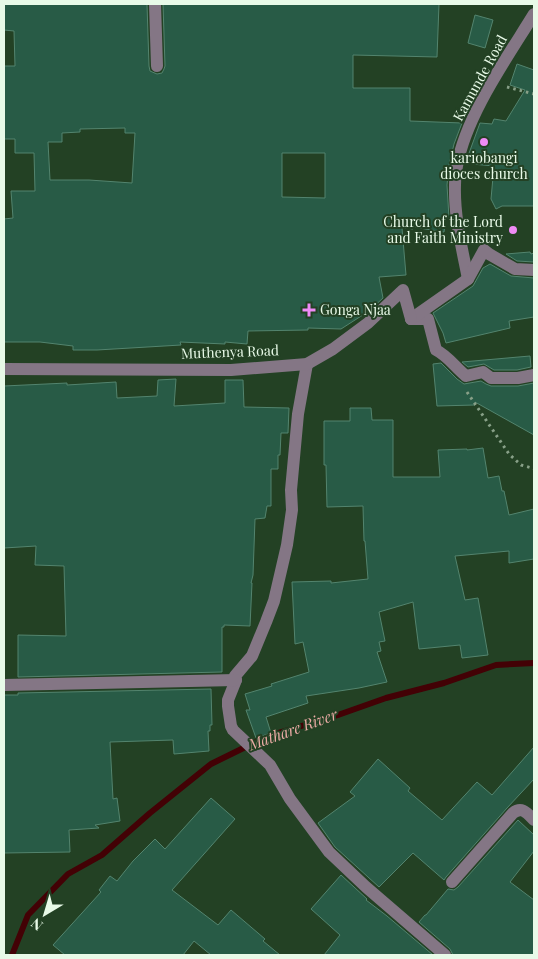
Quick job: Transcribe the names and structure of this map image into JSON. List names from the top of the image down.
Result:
{
  "streets": {
    "street": ["Kamunde Road", "Muthenya Road"]
  },
  "water": ["Mathare River"],
  "places": {
    "other": ["kariobangi dioces church", "Church of the Lord and Faith Ministry"],
    "health": ["Gonga Njaa"]
  },
  "north": "bottom left"
}
